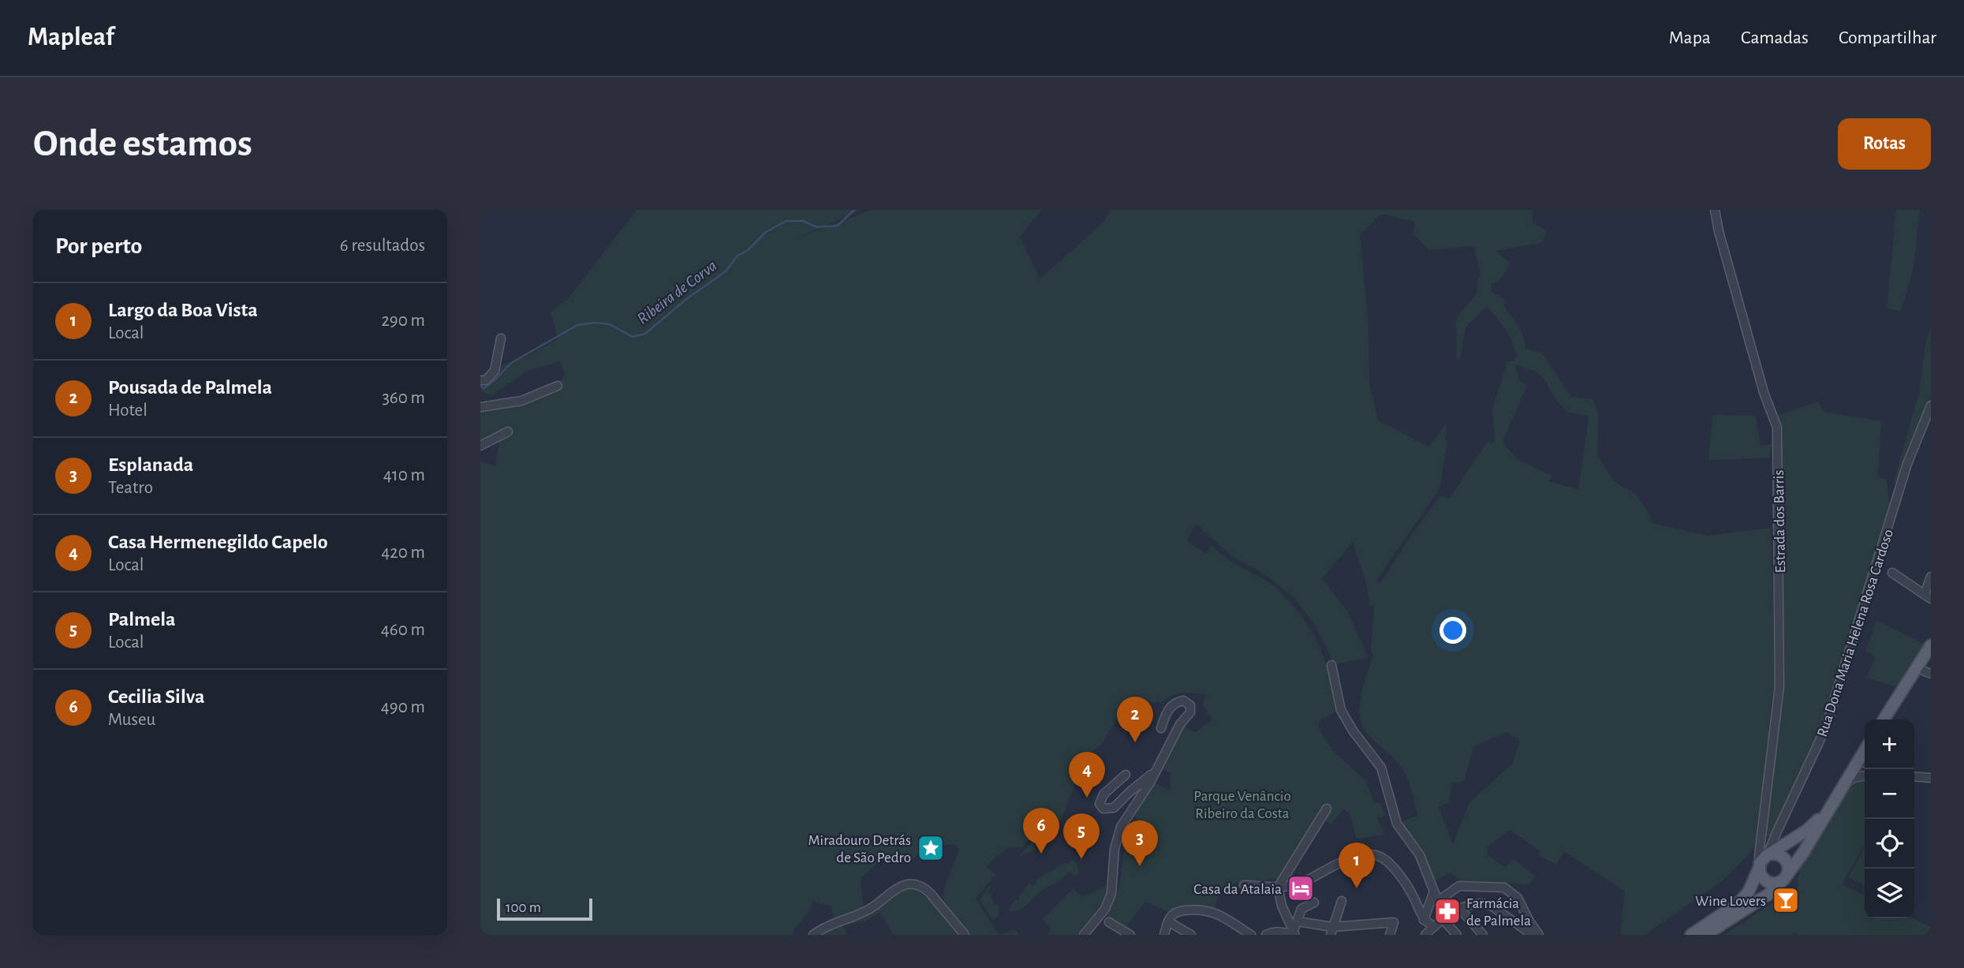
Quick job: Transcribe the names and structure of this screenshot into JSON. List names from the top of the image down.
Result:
{
  "streets": {
    "street": ["Estrada dos Barris", "Rua Dona Maria Helena Rosa Cardoso"]
  },
  "crossings": [
    ["Estrada dos Barris", "Rua Dona Maria Helena Rosa Cardoso"]
  ],
  "water": ["Ribeira de Corva"],
  "parks": ["Parque Venâncio Ribeiro da Costa"],
  "places": {
    "place": ["Miradouro Detrás de São Pedro"],
    "hotel": ["Casa da Atalaia"],
    "bar": ["Wine Lovers"],
    "pharmacy": ["Farmácia de Palmela"]
  },
  "scale_bar": "100 m",
  "page": {
    "header": "Mapleaf",
    "nav": ["Mapa", "Camadas", "Compartilhar"],
    "buttons": "Rotas",
    "title": "Onde estamos",
    "heading": ["Por perto", "6 resultados"],
    "list": [
      {
        "mark": "1",
        "name": "Largo da Boa Vista",
        "note": "Local",
        "value": "290 m"
      },
      {
        "mark": "2",
        "name": "Pousada de Palmela",
        "note": "Hotel",
        "value": "360 m"
      },
      {
        "mark": "3",
        "name": "Esplanada",
        "note": "Teatro",
        "value": "410 m"
      },
      {
        "mark": "4",
        "name": "Casa Hermenegildo Capelo",
        "note": "Local",
        "value": "420 m"
      },
      {
        "mark": "5",
        "name": "Palmela",
        "note": "Local",
        "value": "460 m"
      },
      {
        "mark": "6",
        "name": "Cecilia Silva",
        "note": "Museu",
        "value": "490 m"
      }
    ],
    "pins": [
      "2",
      "4",
      "6",
      "5",
      "3",
      "1"
    ],
    "map_buttons": ["+", "−"],
    "scale": "100 m"
  }
}
